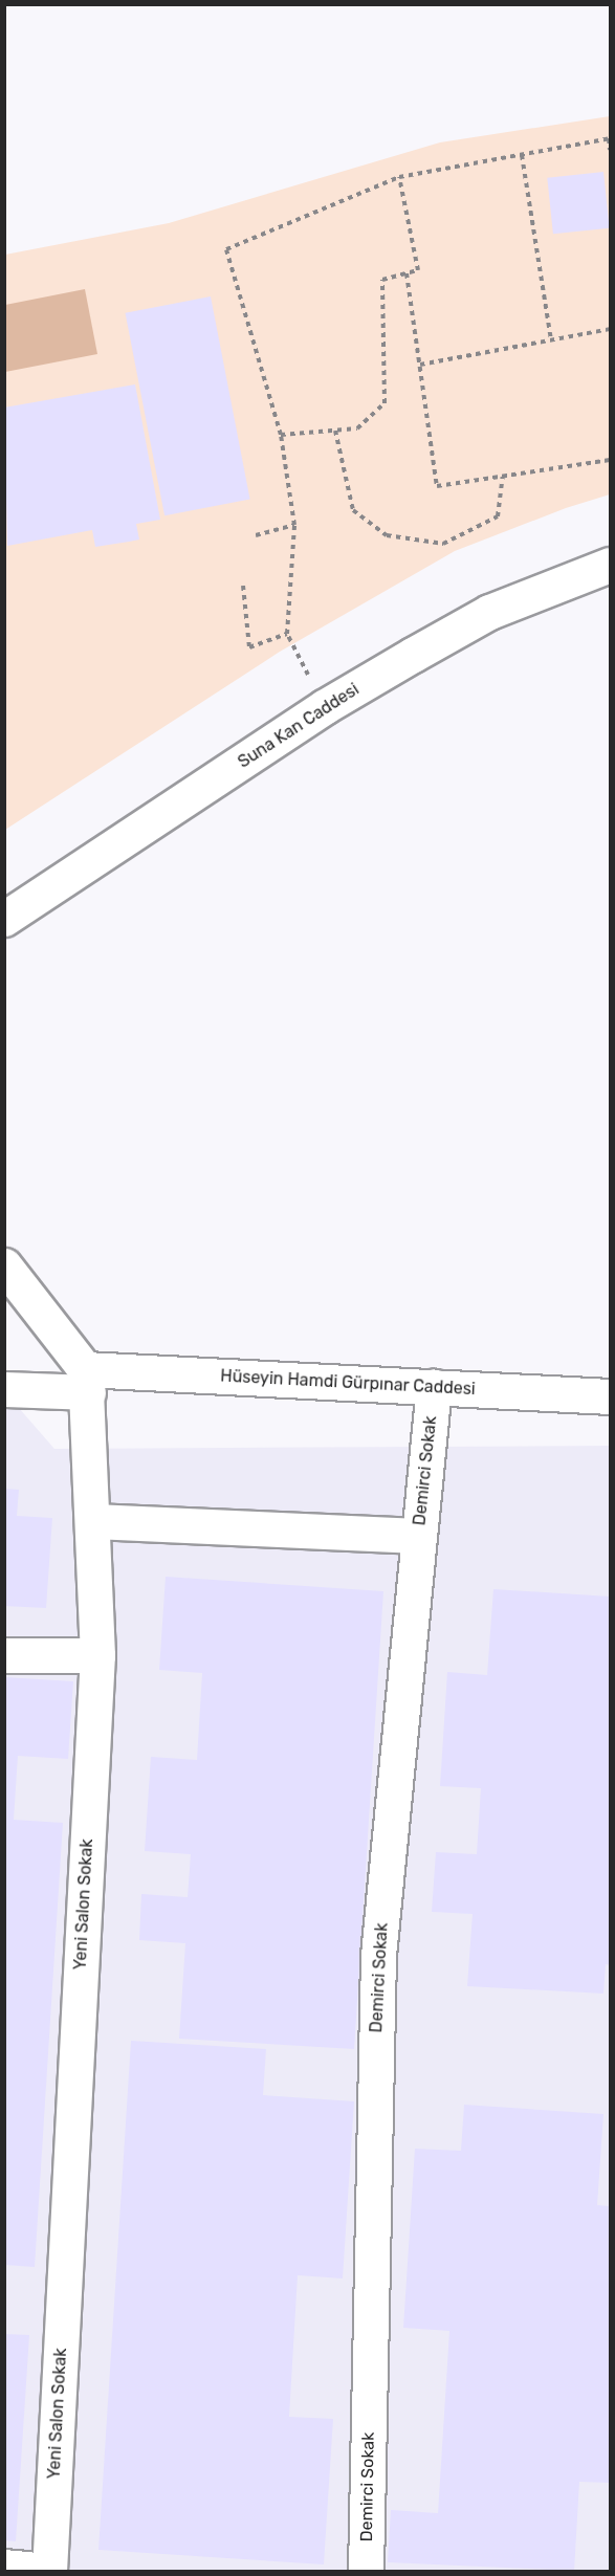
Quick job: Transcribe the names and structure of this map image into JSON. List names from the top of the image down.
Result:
{
  "streets": {
    "street": [
      "Suna Kan Caddesi",
      "Hüseyin Hamdi Gürpınar Caddesi",
      "Demirci Sokak",
      "Yeni Salon Sokak"
    ]
  },
  "crossings": [
    ["Hüseyin Hamdi Gürpınar Caddesi", "Demirci Sokak"],
    ["Hüseyin Hamdi Gürpınar Caddesi", "Yeni Salon Sokak"]
  ]
}
